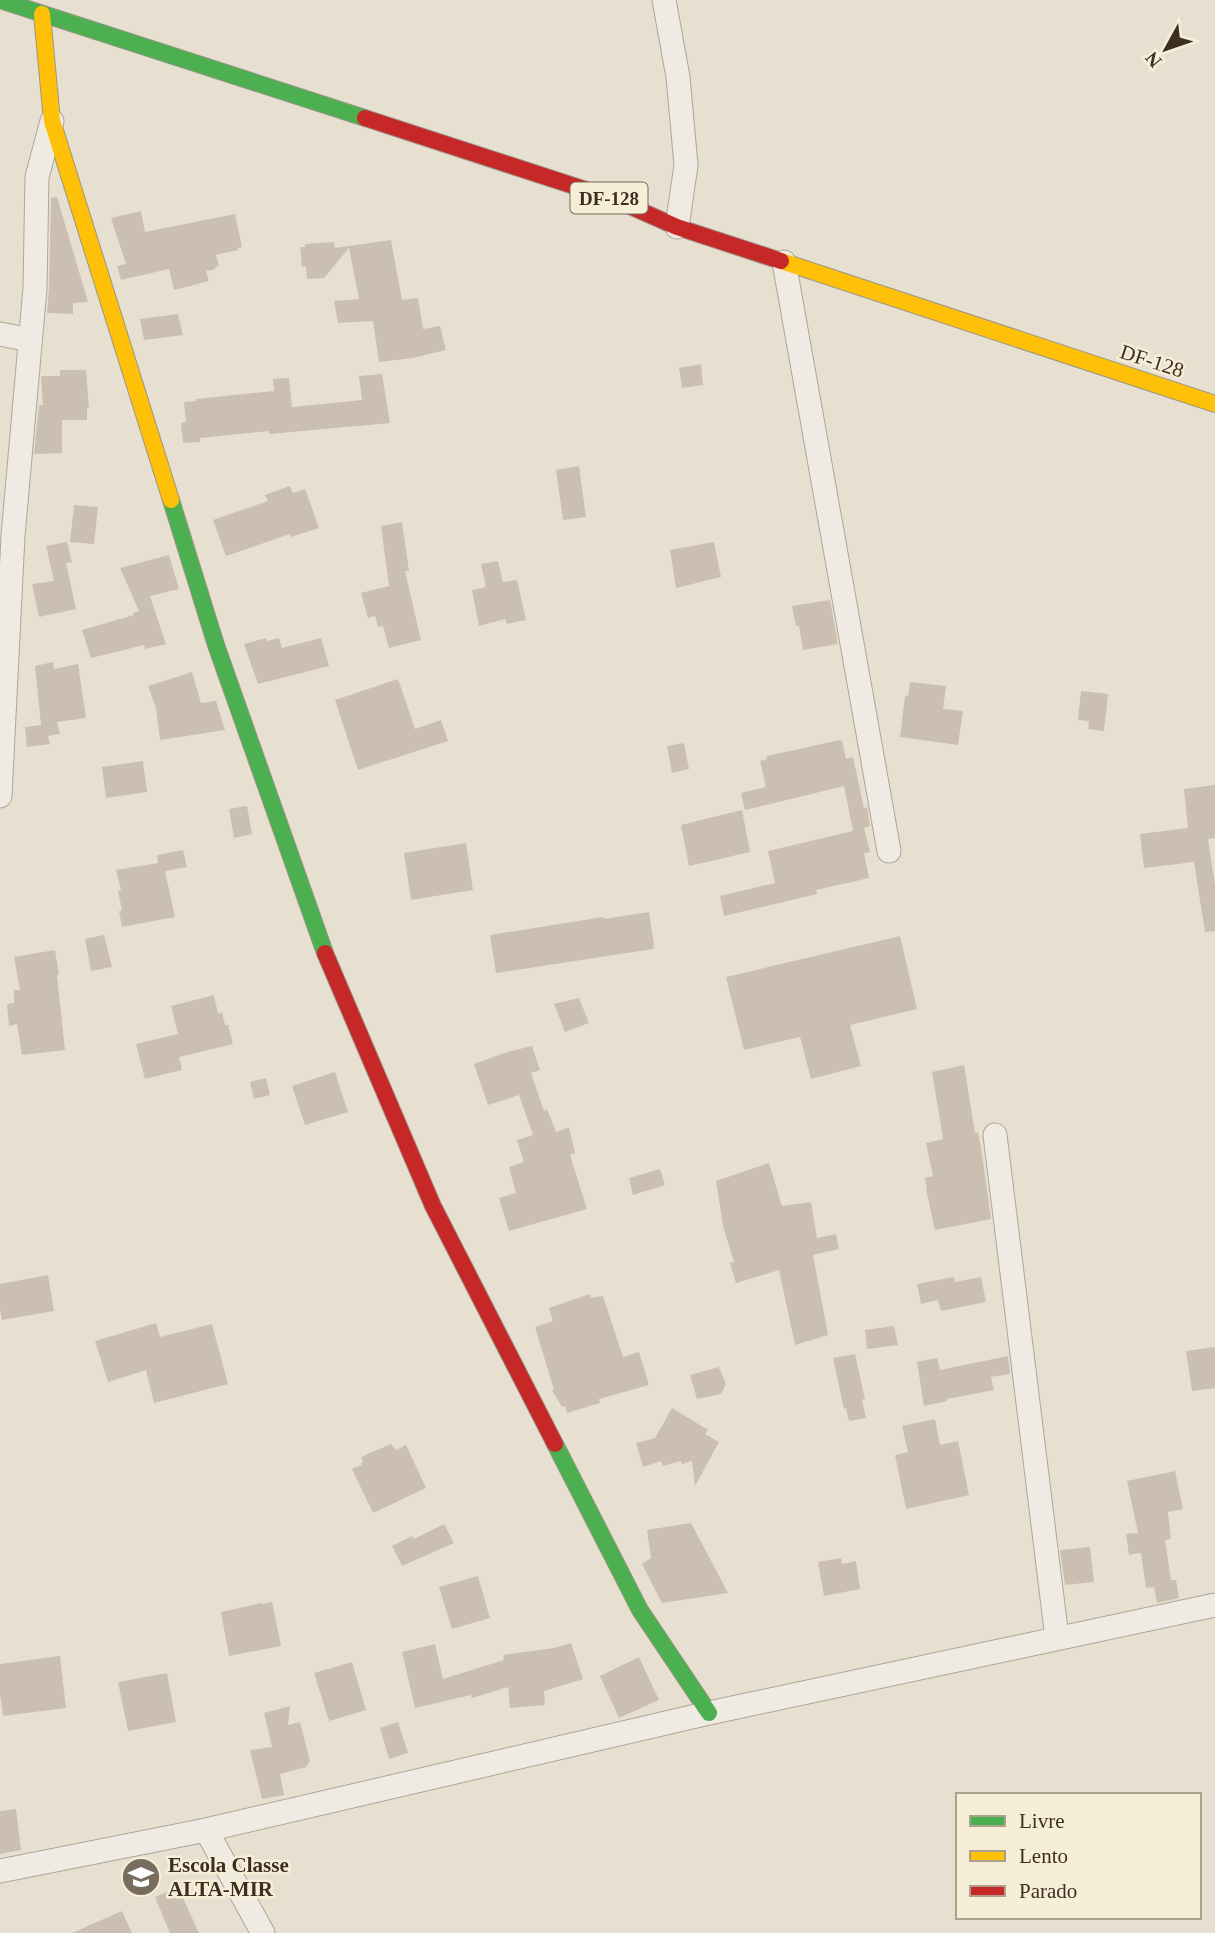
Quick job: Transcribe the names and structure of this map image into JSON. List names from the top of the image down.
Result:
{
  "streets": {
    "street": ["DF-128"]
  },
  "places": {
    "school or university": ["Escola Classe ALTA-MIR"]
  },
  "legend": ["Livre", "Lento", "Parado"],
  "north": "bottom left"
}
